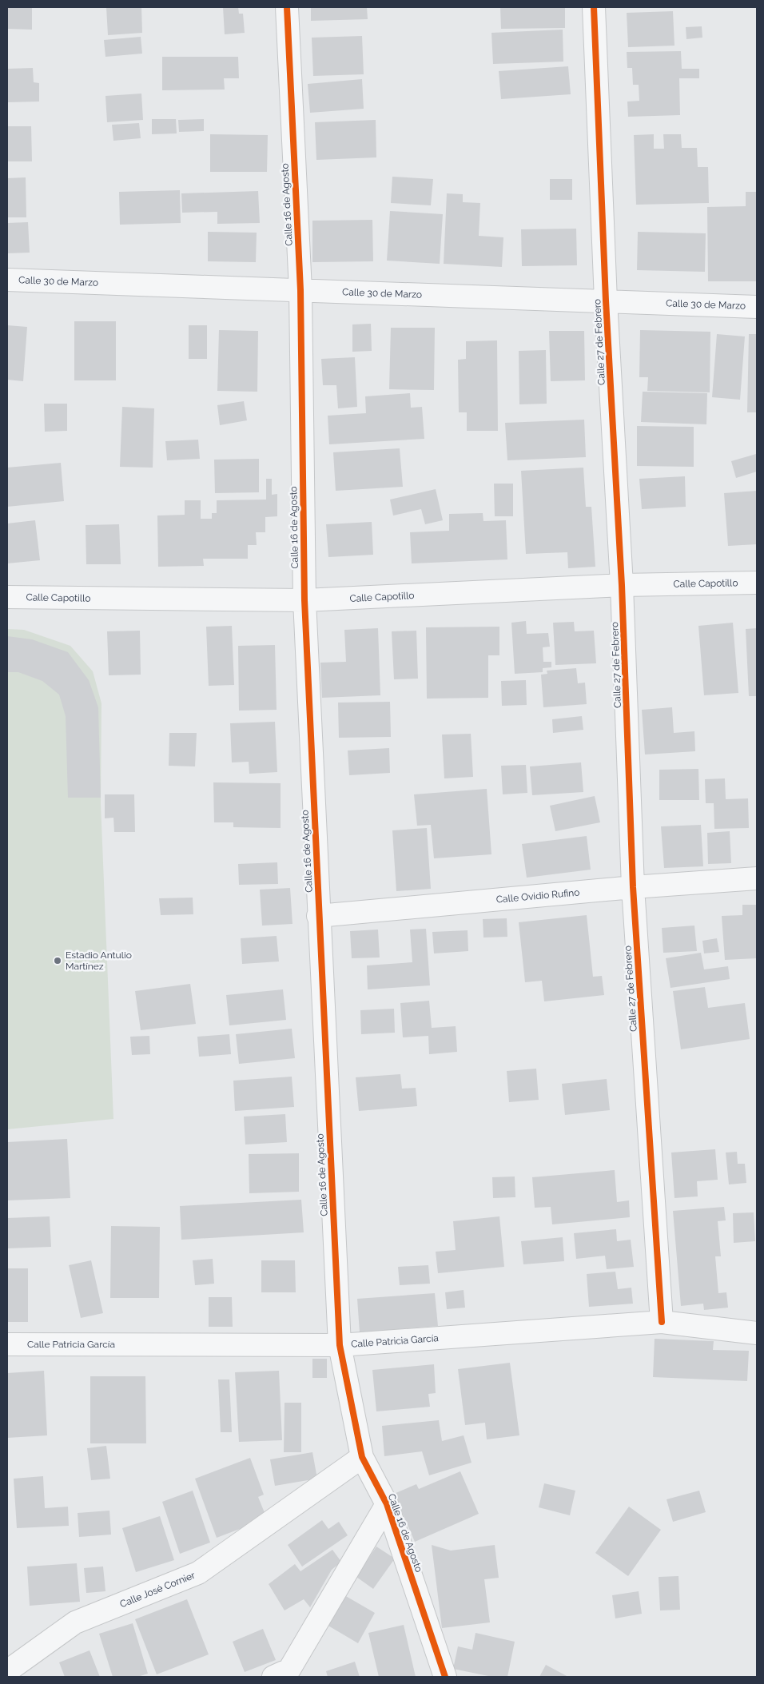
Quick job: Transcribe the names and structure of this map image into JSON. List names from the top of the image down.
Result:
{
  "streets": {
    "street": [
      "Calle 16 de Agosto",
      "Calle 30 de Marzo",
      "Calle 27 de Febrero",
      "Calle Capotillo",
      "Calle Ovidio Rufino",
      "Calle Patricia García",
      "Calle José Cornier"
    ]
  },
  "crossings": [
    ["Calle 16 de Agosto", "Calle 30 de Marzo"],
    ["Calle 16 de Agosto", "Calle Capotillo"],
    ["Calle 16 de Agosto", "Calle Ovidio Rufino"],
    ["Calle 16 de Agosto", "Calle Patricia García"],
    ["Calle 16 de Agosto", "Calle José Cornier"],
    ["Calle 30 de Marzo", "Calle 27 de Febrero"],
    ["Calle 27 de Febrero", "Calle Capotillo"],
    ["Calle 27 de Febrero", "Calle Ovidio Rufino"],
    ["Calle 27 de Febrero", "Calle Patricia García"]
  ],
  "places": ["Estadio Antulio Martínez"]
}
